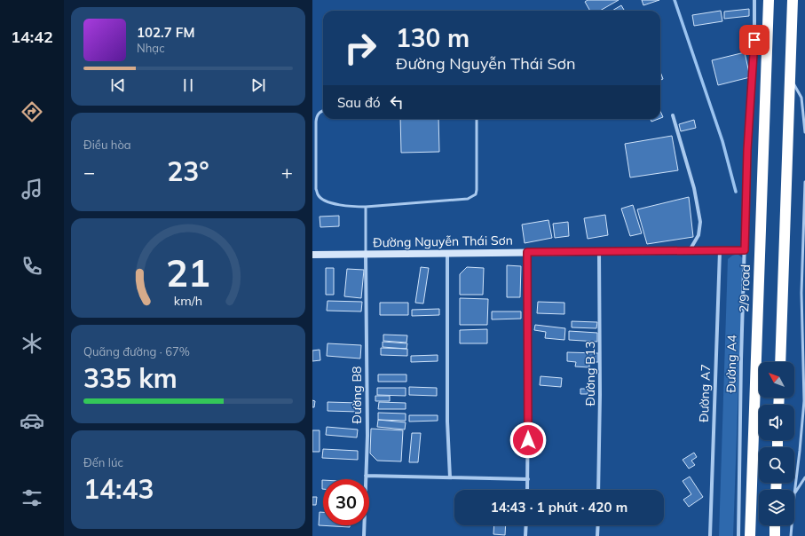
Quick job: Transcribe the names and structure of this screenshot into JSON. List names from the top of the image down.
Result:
{
  "streets": {
    "highway": ["2/9 road"],
    "street": [
      "Đường Nguyễn Thái Sơn",
      "Đường A4",
      "Đường B13",
      "Đường A7",
      "Đường B8"
    ]
  },
  "crossings": [
    ["Đường Nguyễn Thái Sơn", "Đường A4"],
    ["Đường Nguyễn Thái Sơn", "Đường B13"],
    ["Đường Nguyễn Thái Sơn", "Đường A7"],
    ["Đường Nguyễn Thái Sơn", "Đường B8"]
  ],
  "north": "top left",
  "page": {
    "tabs": "14:42",
    "turn": ["130 m", "Đường Nguyễn Thái Sơn"],
    "song": ["102.7 FM", "Nhạc"],
    "then": "Sau đó",
    "tile": [
      "Điều hòa",
      ["Quãng đường · 67%", "335 km"],
      ["Đến lúc", "14:43"]
    ],
    "heat": ["−", "23°", "+"],
    "limit": "30",
    "trip": "14:43 · 1 phút · 420 m",
    "gauge": ["21", "km/h"]
  }
}
